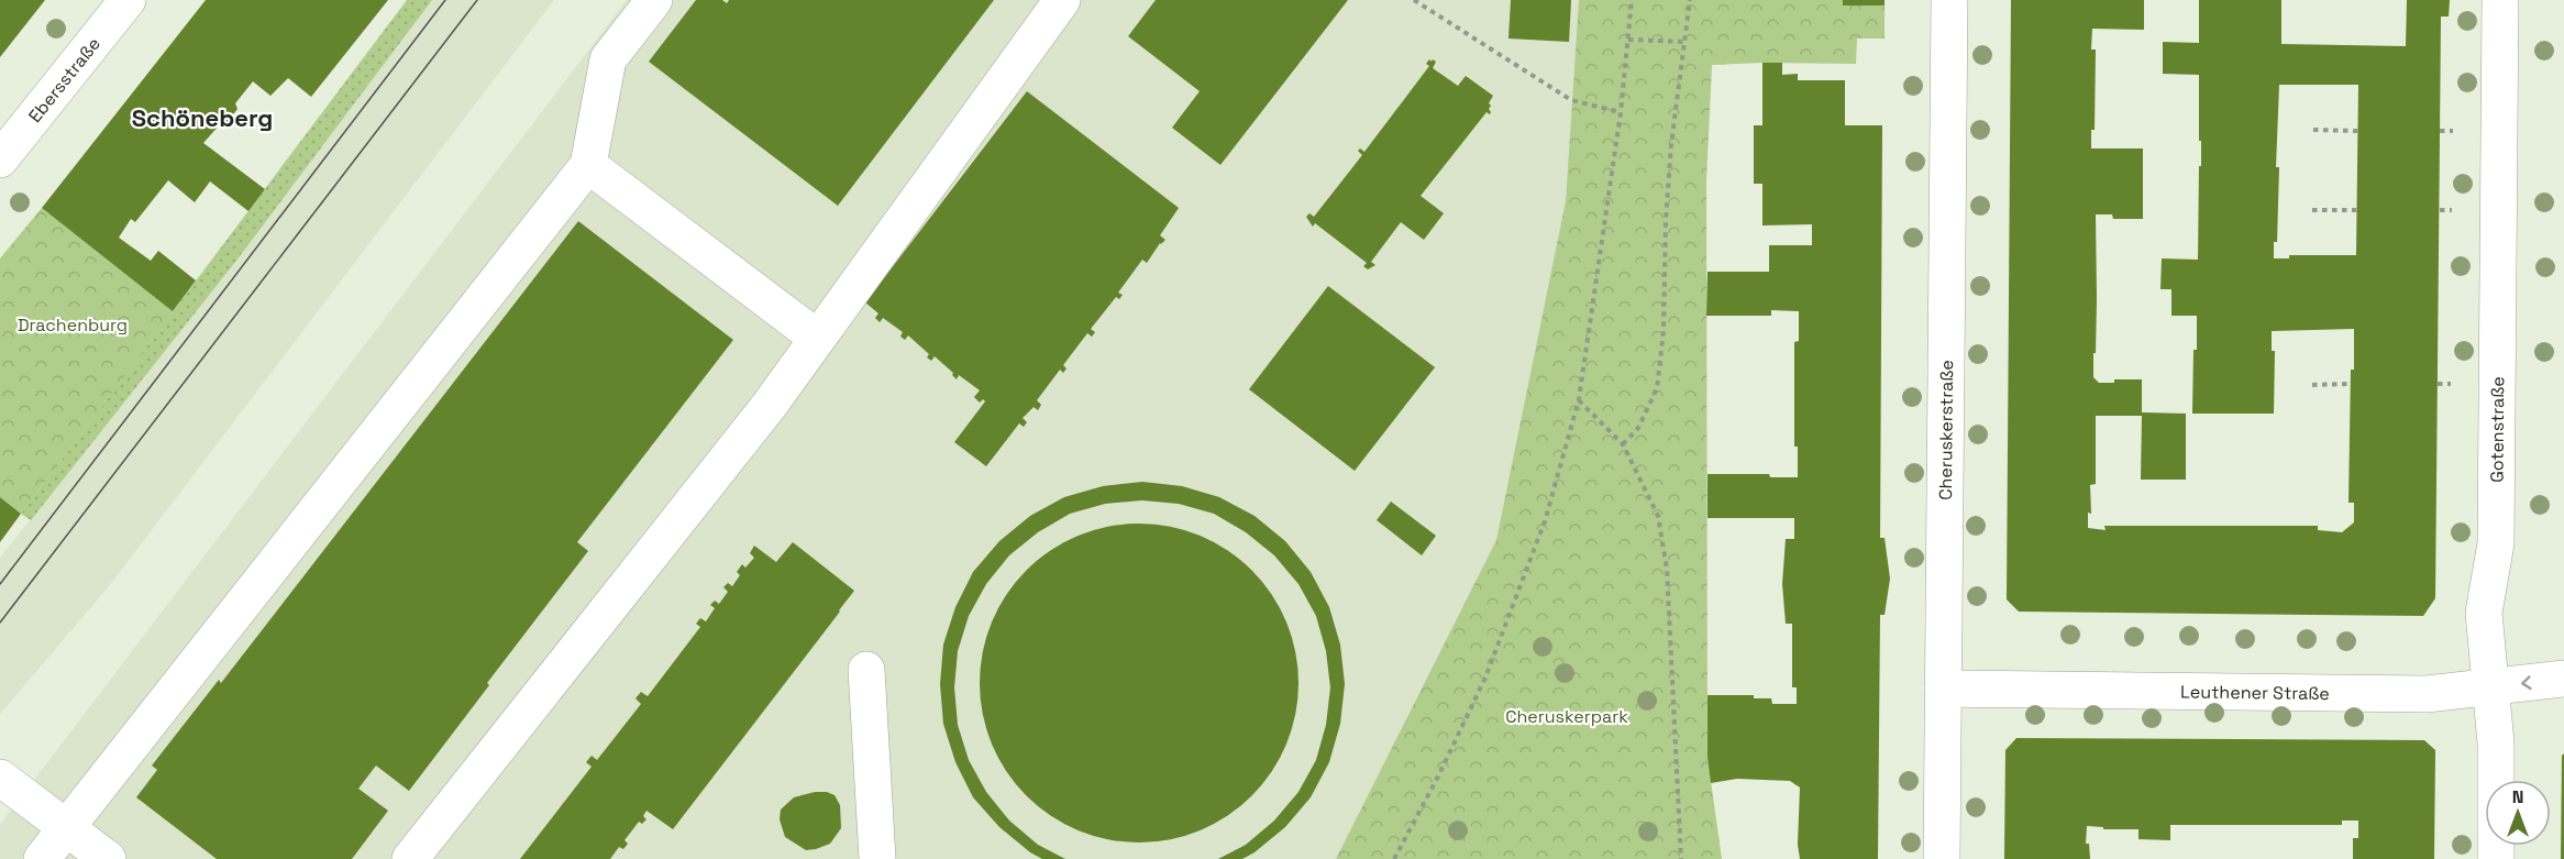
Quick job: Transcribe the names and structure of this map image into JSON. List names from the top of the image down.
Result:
{
  "streets": {
    "street": [
      "Ebersstraße",
      "Cheruskerstraße",
      "Gotenstraße",
      "Leuthener Straße"
    ]
  },
  "crossings": [
    ["Cheruskerstraße", "Leuthener Straße"],
    ["Gotenstraße", "Leuthener Straße"]
  ],
  "districts": ["Schöneberg"],
  "parks": ["Drachenburg", "Cheruskerpark"],
  "north": "top"
}
